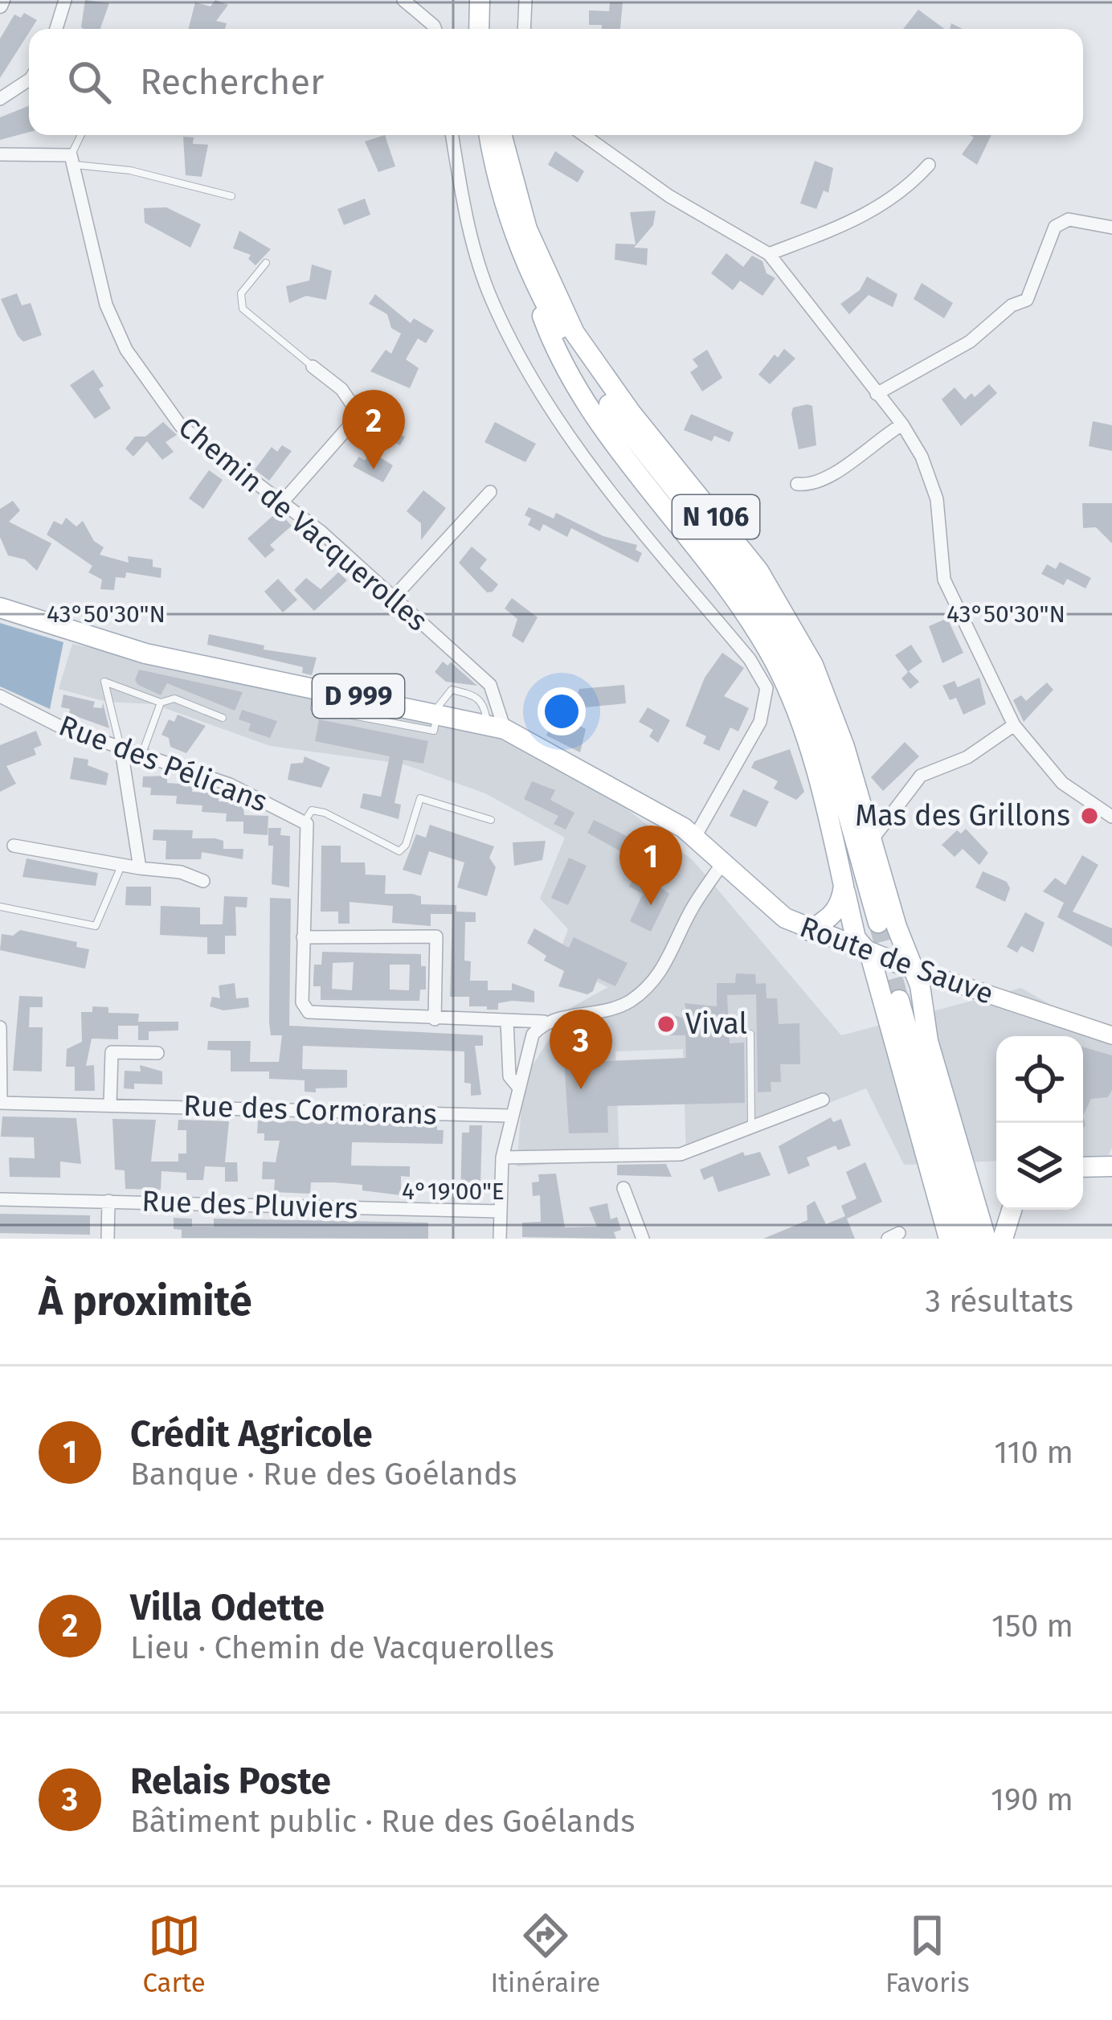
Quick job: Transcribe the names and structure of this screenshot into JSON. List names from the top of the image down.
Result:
{
  "streets": {
    "main road": ["N 106", "D 999", "Route de Sauve"],
    "street": [
      "Chemin de Vacquerolles",
      "Rue des Pélicans",
      "Rue des Cormorans",
      "Rue des Pluviers"
    ]
  },
  "crossings": [
    ["N 106", "Route de Sauve"],
    ["Chemin de Vacquerolles", "Route de Sauve"],
    ["Rue des Pélicans", "Route de Sauve"]
  ],
  "places": ["Mas des Grillons", "Vival"],
  "page": {
    "search": "Rechercher",
    "pins": ["2", "1", "3"],
    "heading": ["À proximité", "3 résultats"],
    "list": [
      {
        "mark": "1",
        "name": "Crédit Agricole",
        "note": "Banque · Rue des Goélands",
        "value": "110 m"
      },
      {
        "mark": "2",
        "name": "Villa Odette",
        "note": "Lieu · Chemin de Vacquerolles",
        "value": "150 m"
      },
      {
        "mark": "3",
        "name": "Relais Poste",
        "note": "Bâtiment public · Rue des Goélands",
        "value": "190 m"
      }
    ],
    "nav": ["Carte", "Itinéraire", "Favoris"]
  },
  "coordinates": ["43°50'30\"N", "4°19'00\"E"]
}
